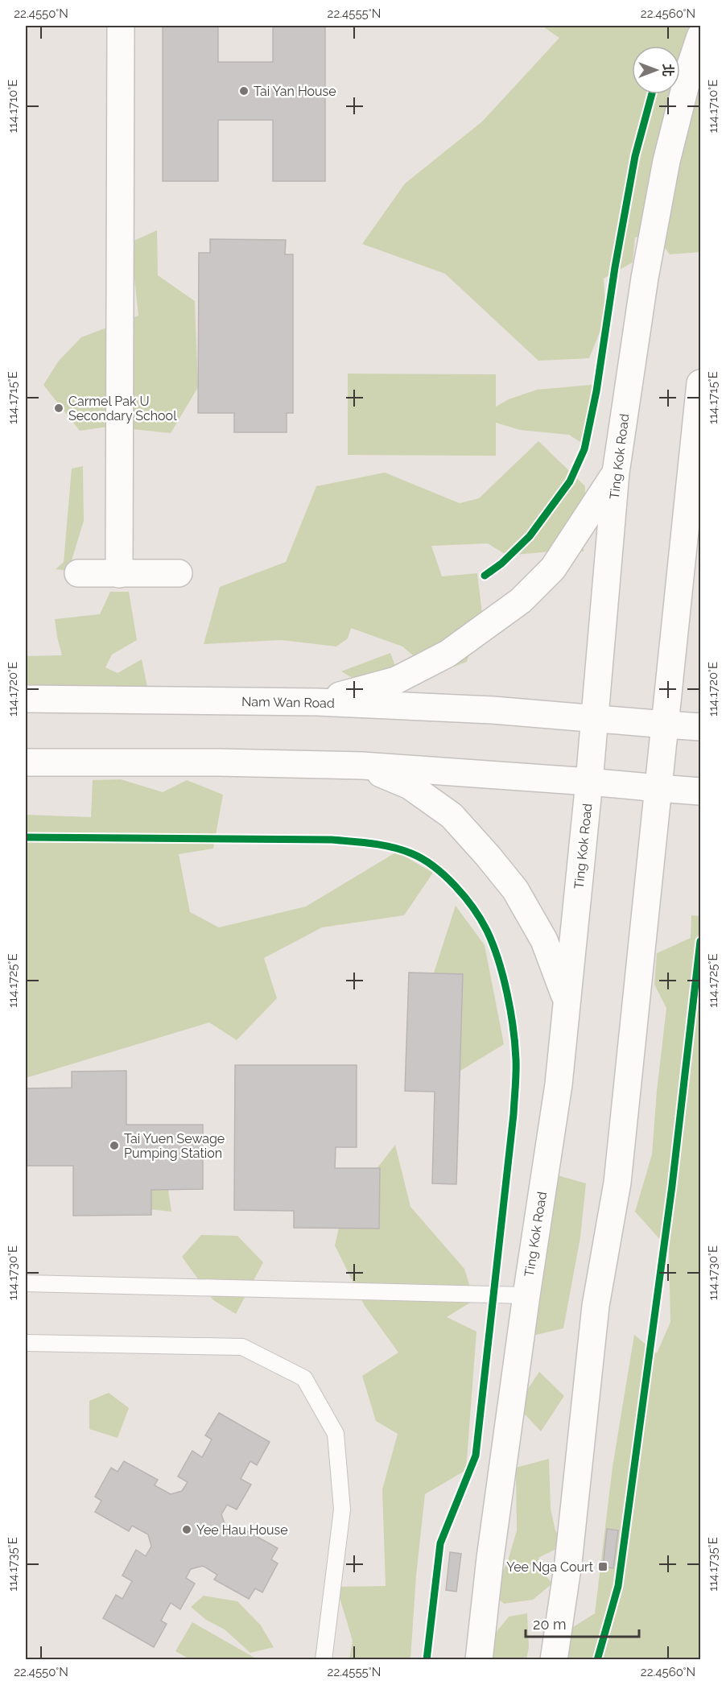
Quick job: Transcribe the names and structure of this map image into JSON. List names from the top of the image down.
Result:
{
  "streets": {
    "main road": ["Ting Kok Road", "Nam Wan Road"]
  },
  "crossings": [
    ["Ting Kok Road", "Nam Wan Road"]
  ],
  "places": {
    "other": [
      "Tai Yan House",
      "Carmel Pak U Secondary School",
      "Tai Yuen Sewage Pumping Station",
      "Yee Hau House"
    ],
    "transit": ["Yee Nga Court"]
  },
  "scale_bar": "20 m",
  "north": "right",
  "coordinates": [
    "22.4550°N",
    "22.4555°N",
    "22.4560°N",
    "114.1710°E",
    "114.1715°E",
    "114.1720°E",
    "114.1725°E",
    "114.1730°E",
    "114.1735°E"
  ]
}
